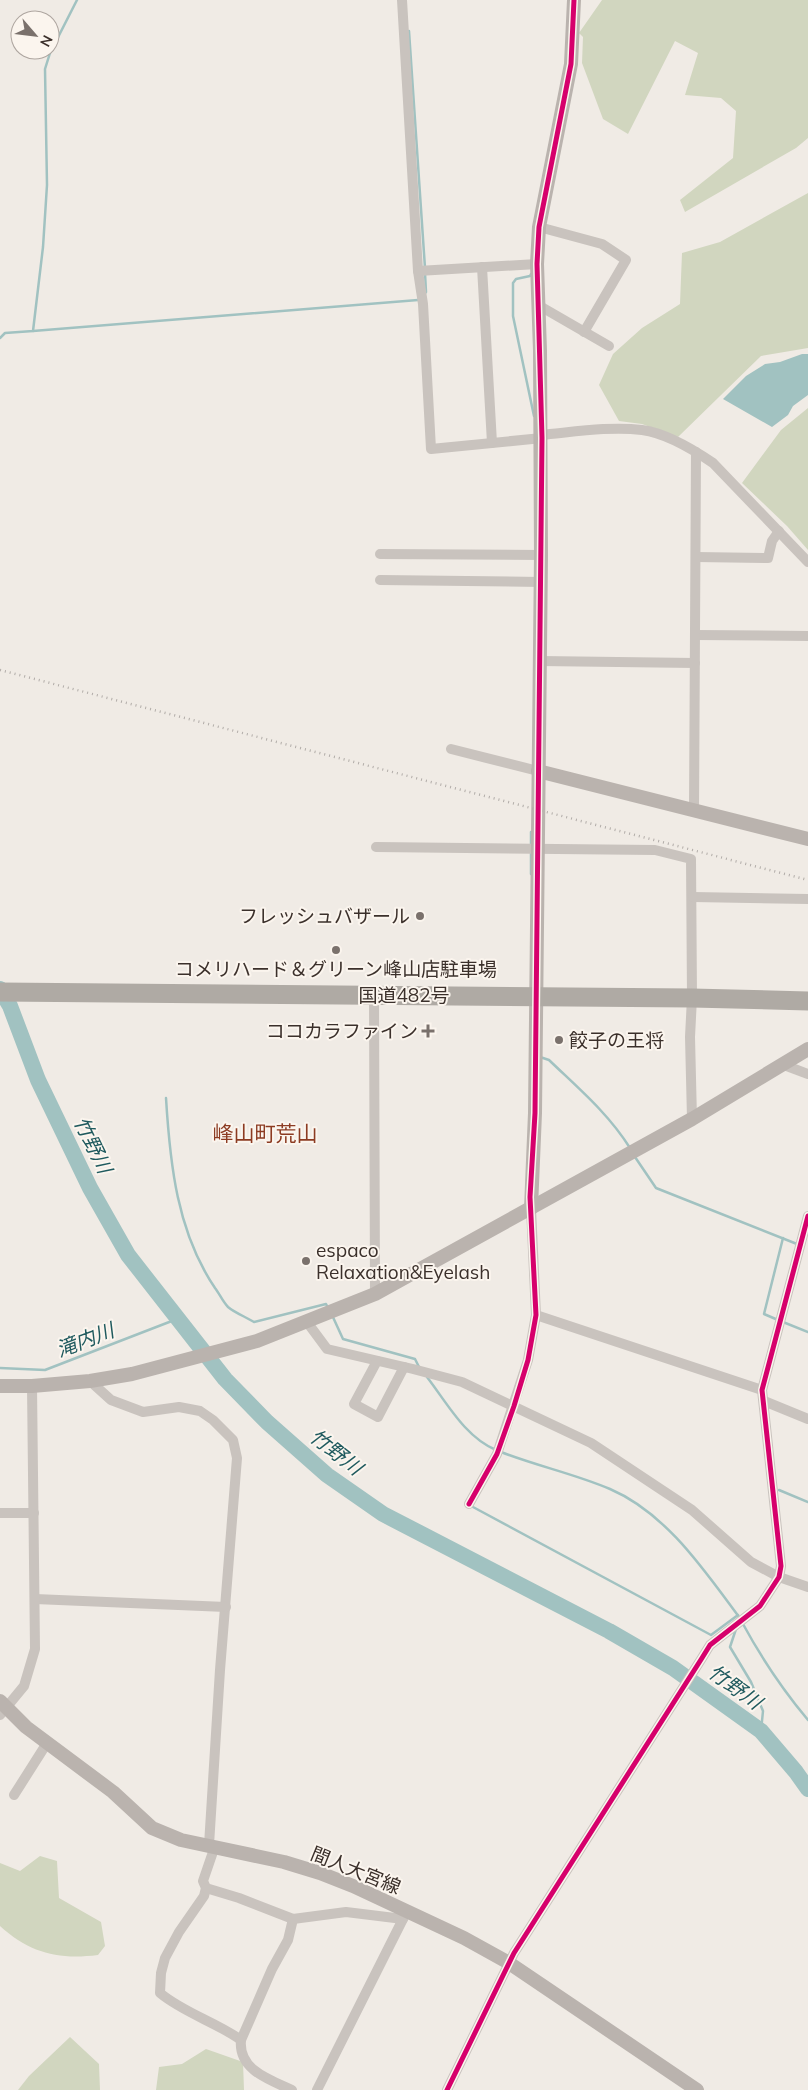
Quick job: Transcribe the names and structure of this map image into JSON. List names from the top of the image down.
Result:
{
  "streets": {
    "highway": ["国道482号"],
    "street": ["間人大宮線"]
  },
  "districts": ["峰山町荒山"],
  "water": ["竹野川", "滝内川"],
  "places": {
    "other": [
      "フレッシュバザール",
      "コメリハード＆グリーン峰山店駐車場",
      "餃子の王将",
      "espaco Relaxation&Eyelash"
    ],
    "health": ["ココカラファイン"]
  },
  "north": "bottom right"
}
